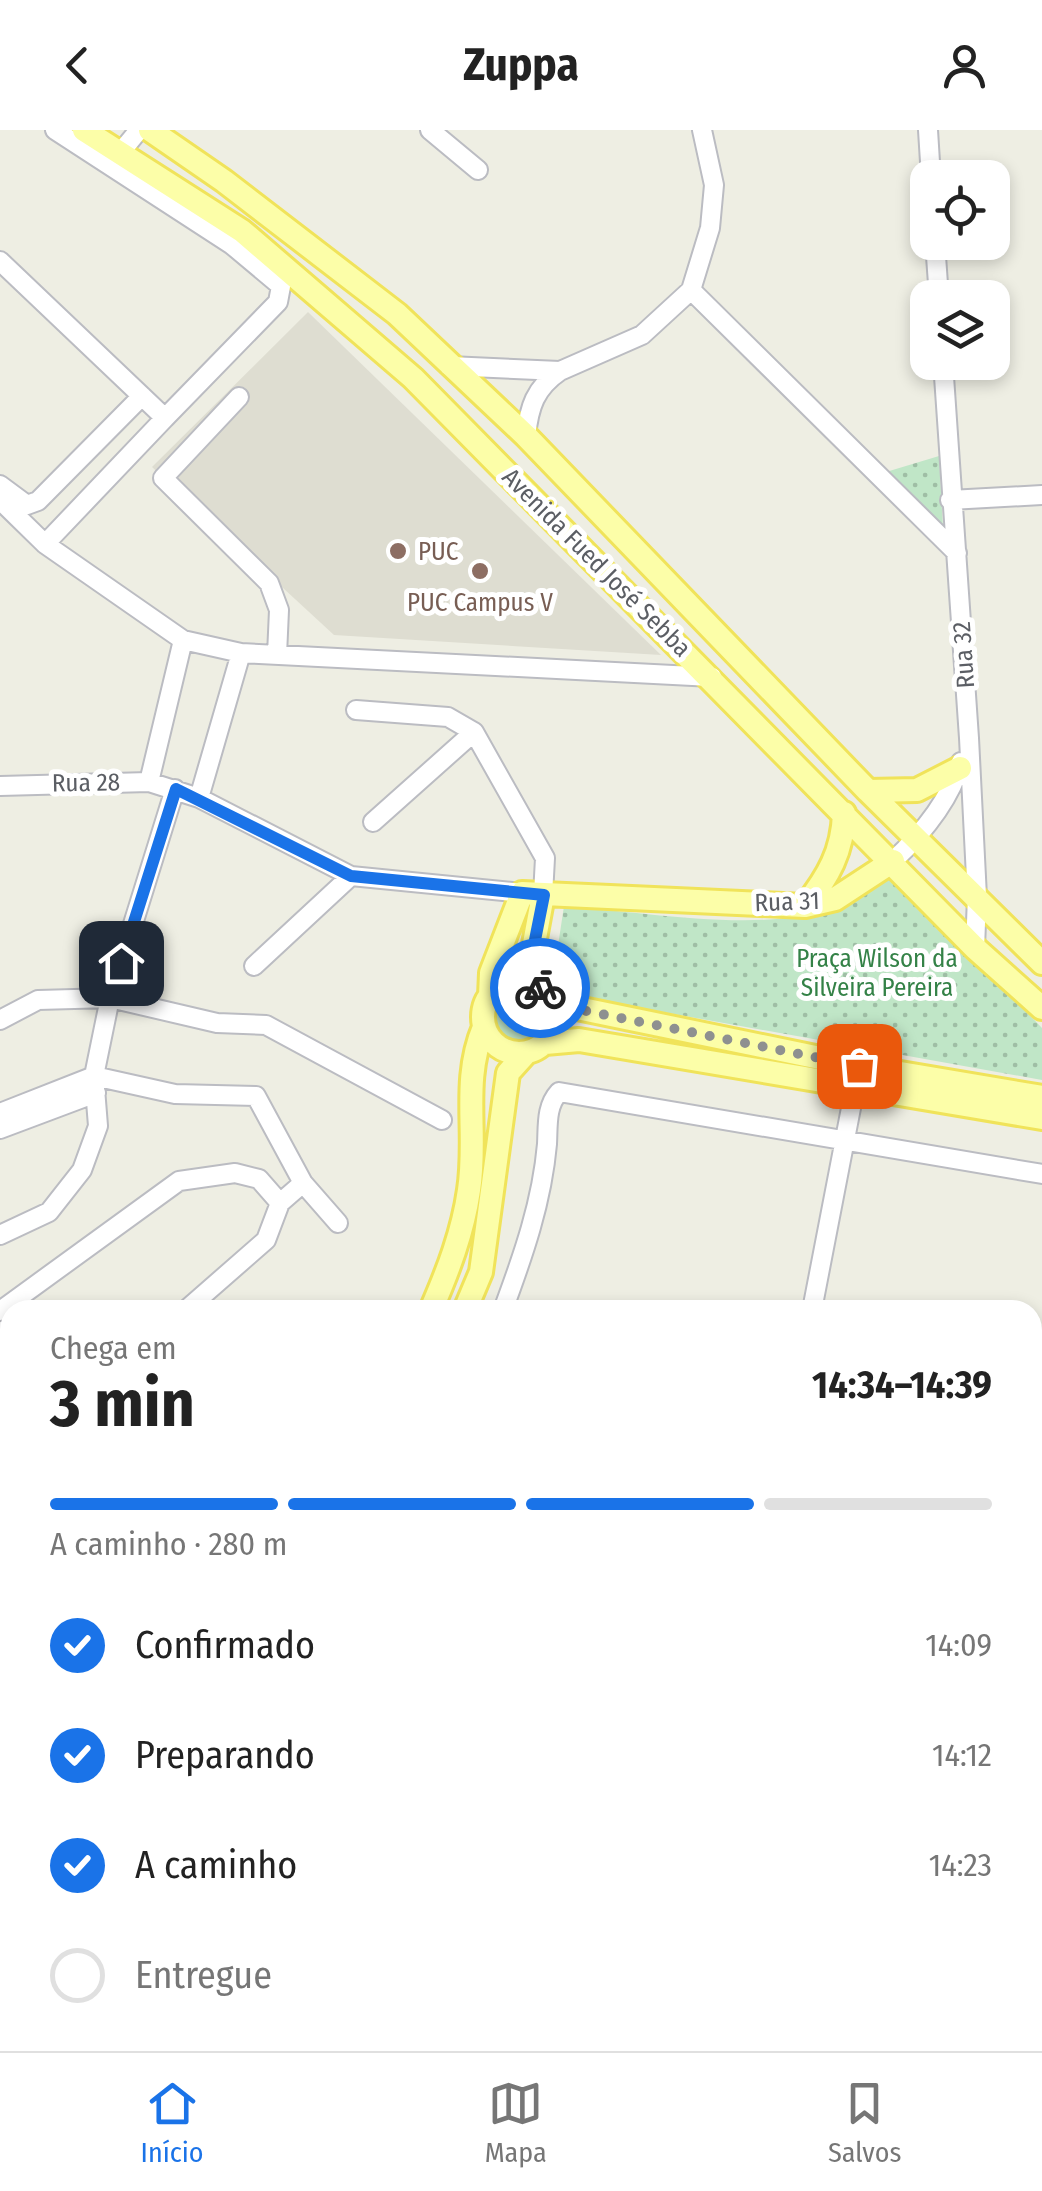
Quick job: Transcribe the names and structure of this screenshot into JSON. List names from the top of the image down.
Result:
{
  "streets": {
    "main road": ["Avenida Fued José Sebba", "Rua 31"],
    "street": ["Rua 32", "Rua 28"]
  },
  "crossings": [
    ["Avenida Fued José Sebba", "Rua 32"],
    ["Avenida Fued José Sebba", "Rua 31"],
    ["Rua 32", "Rua 31"],
    ["Rua 28", "Rua 31"]
  ],
  "parks": ["Praça Wilson da Silveira Pereira"],
  "places": ["PUC", "PUC Campus V"],
  "page": {
    "header": "Zuppa",
    "heading": ["3 min", "Chega em", "14:34–14:39"],
    "bar": "A caminho · 280 m",
    "list": [
      ["Confirmado", "14:09"],
      ["Preparando", "14:12"],
      ["A caminho", "14:23"],
      "Entregue"
    ],
    "tabs": ["Início", "Mapa", "Salvos"]
  }
}
